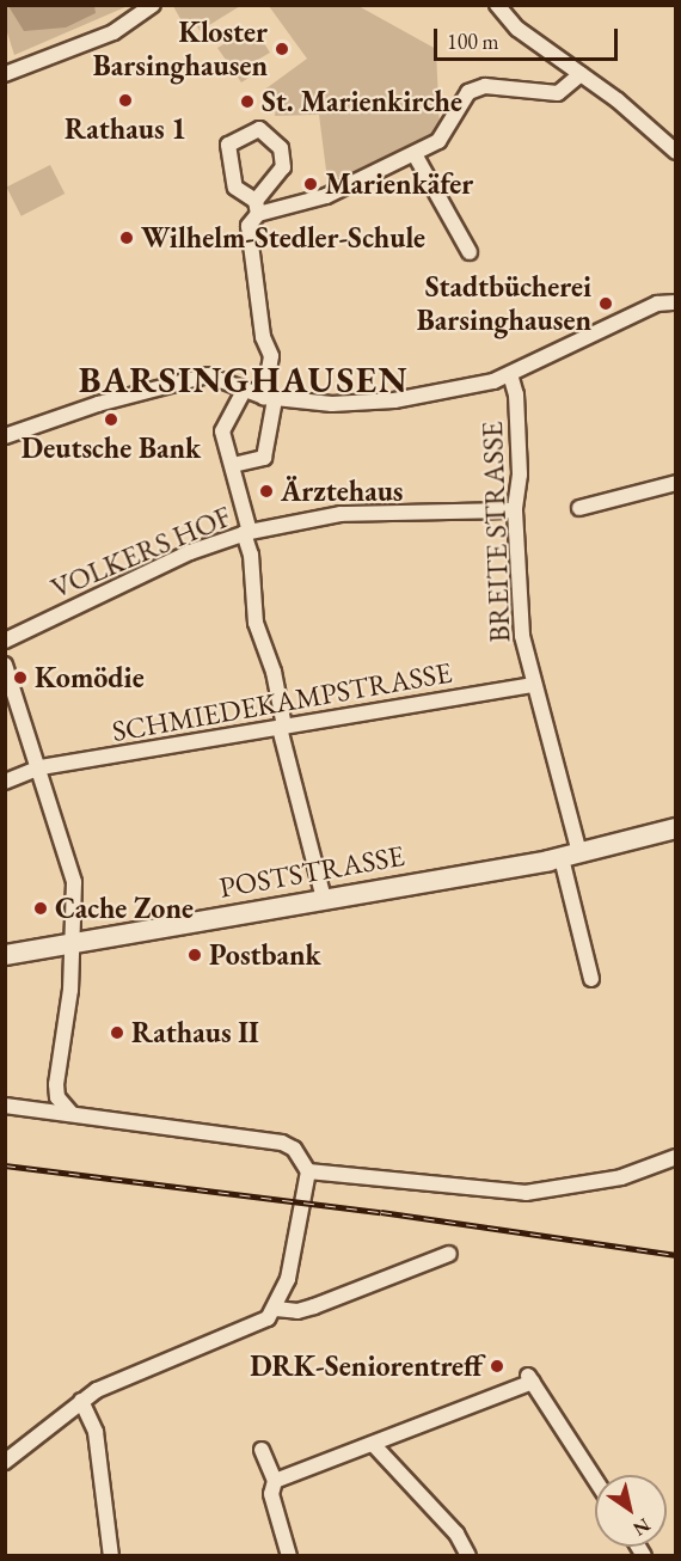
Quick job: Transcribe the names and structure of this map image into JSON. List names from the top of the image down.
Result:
{
  "streets": {
    "main road": ["POSTSTRASSE"],
    "street": ["BREITE STRASSE", "VOLKERS HOF", "SCHMIEDEKAMPSTRASSE"]
  },
  "crossings": [
    ["BREITE STRASSE", "VOLKERS HOF"],
    ["BREITE STRASSE", "SCHMIEDEKAMPSTRASSE"],
    ["BREITE STRASSE", "POSTSTRASSE"]
  ],
  "districts": ["BARSINGHAUSEN"],
  "places": [
    "Kloster Barsinghausen",
    "Rathaus 1",
    "St. Marienkirche",
    "Marienkäfer",
    "Wilhelm-Stedler-Schule",
    "Stadtbücherei Barsinghausen",
    "Deutsche Bank",
    "Ärztehaus",
    "Komödie",
    "Cache Zone",
    "Postbank",
    "Rathaus II",
    "DRK-Seniorentreff"
  ],
  "scale_bar": "100 m",
  "north": "bottom right"
}
